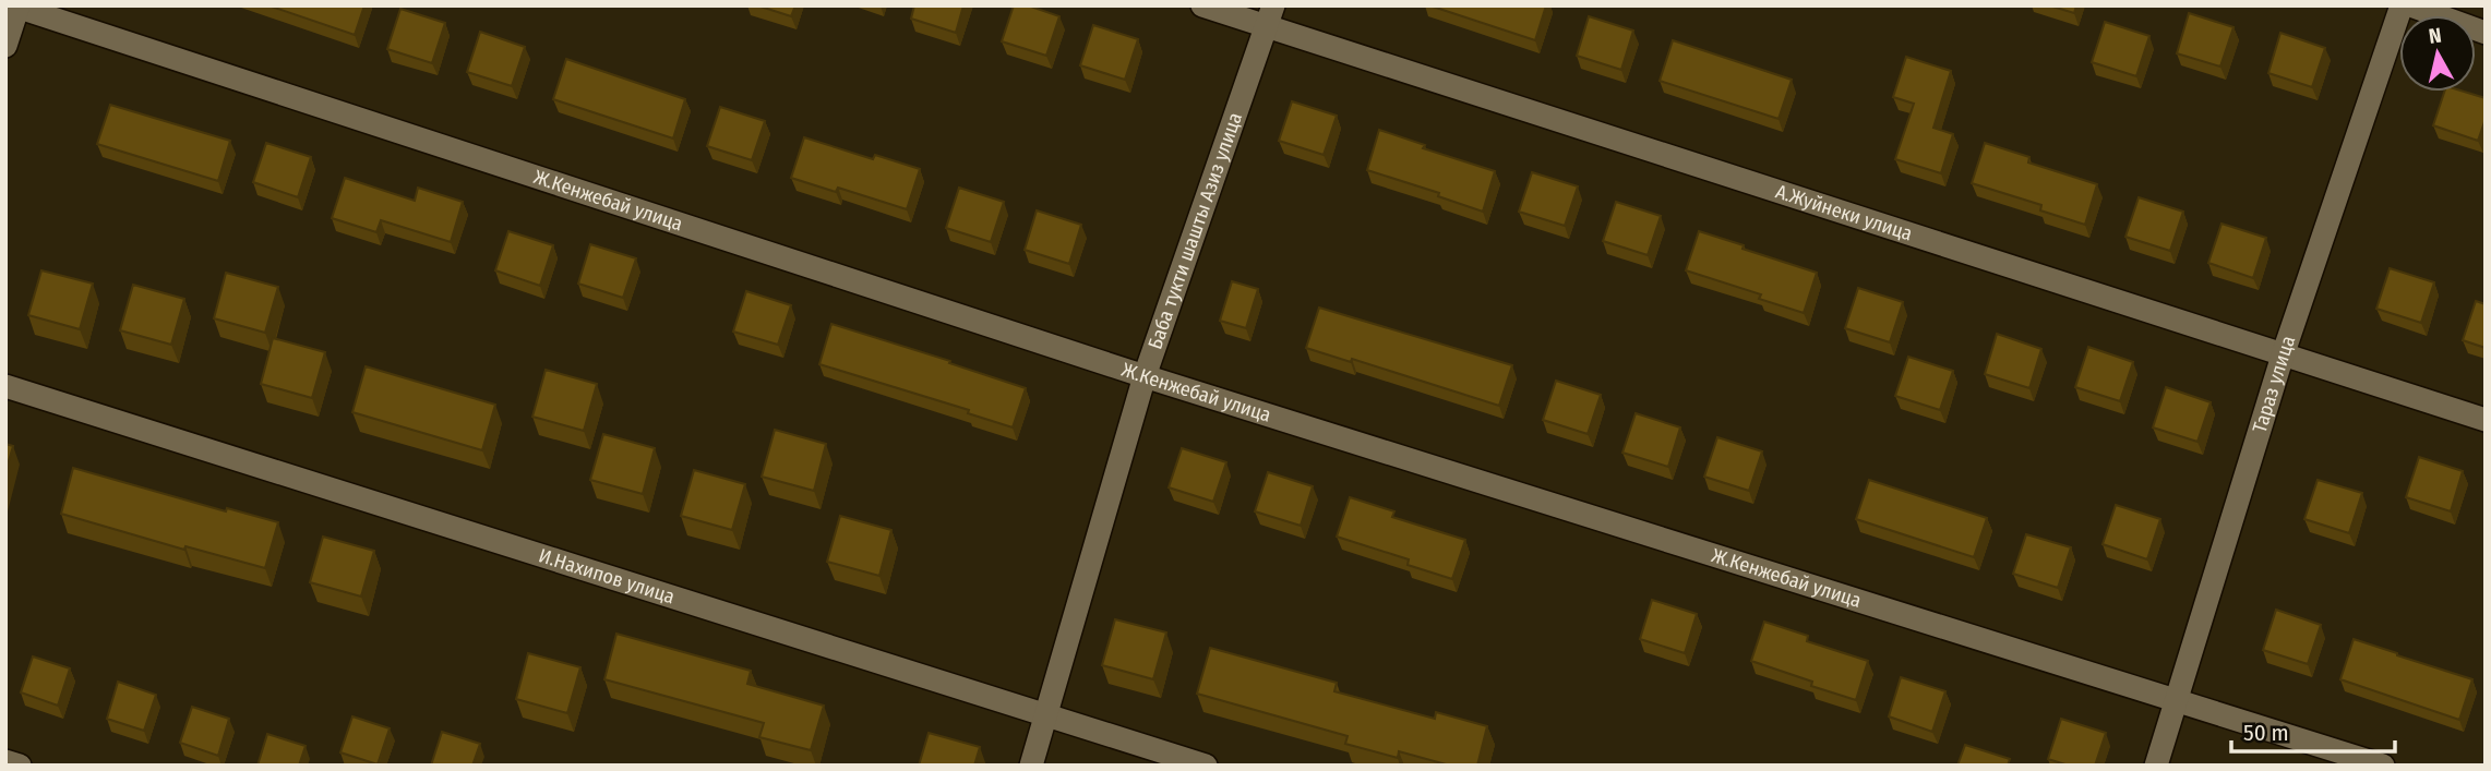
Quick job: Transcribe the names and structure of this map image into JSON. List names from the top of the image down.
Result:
{
  "streets": {
    "street": [
      "Ж.Кенжебай улица",
      "А.Жуйнеки улица",
      "Баба тукти шашты Азиз улица",
      "Тараз улица",
      "И.Нахипов улица"
    ]
  },
  "crossings": [
    ["Ж.Кенжебай улица", "Баба тукти шашты Азиз улица"],
    ["Ж.Кенжебай улица", "Тараз улица"],
    ["А.Жуйнеки улица", "Баба тукти шашты Азиз улица"],
    ["А.Жуйнеки улица", "Тараз улица"],
    ["Баба тукти шашты Азиз улица", "И.Нахипов улица"]
  ],
  "scale_bar": "50 m",
  "north": "top"
}
